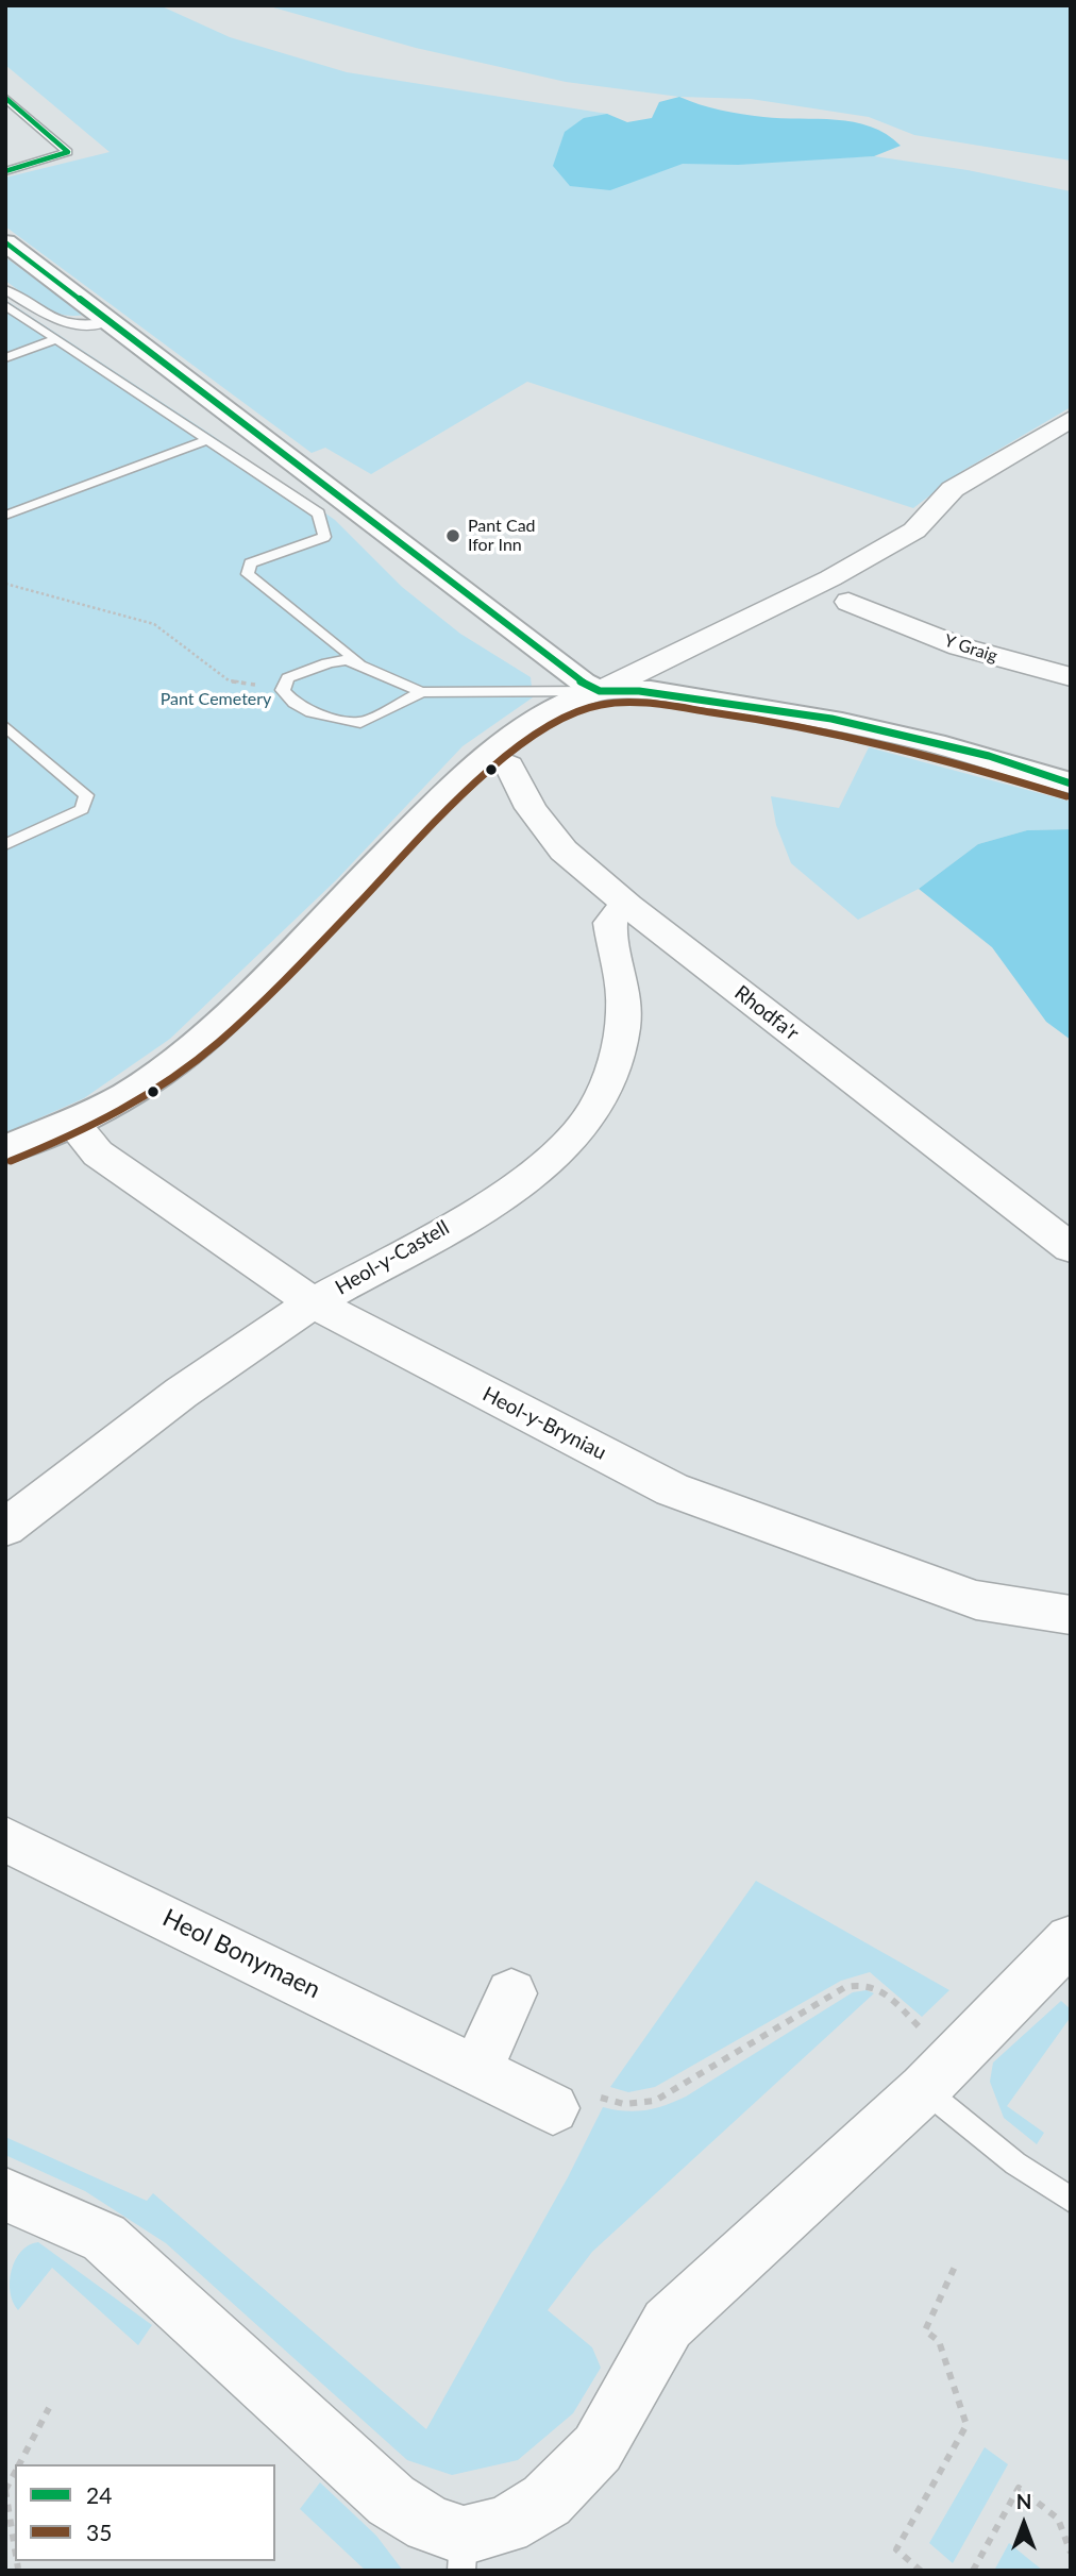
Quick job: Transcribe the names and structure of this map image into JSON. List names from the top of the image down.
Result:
{
  "streets": {
    "street": [
      "Y Graig",
      "Rhodfa'r",
      "Heol-y-Castell",
      "Heol-y-Bryniau",
      "Heol Bonymaen"
    ]
  },
  "crossings": [
    ["Rhodfa'r", "Heol-y-Castell"],
    ["Heol-y-Castell", "Heol-y-Bryniau"]
  ],
  "parks": ["Pant Cemetery"],
  "places": ["Pant Cad Ifor Inn"],
  "lines": ["transit line 24", "transit line 35"],
  "legend": ["24", "35"],
  "north": "top"
}
